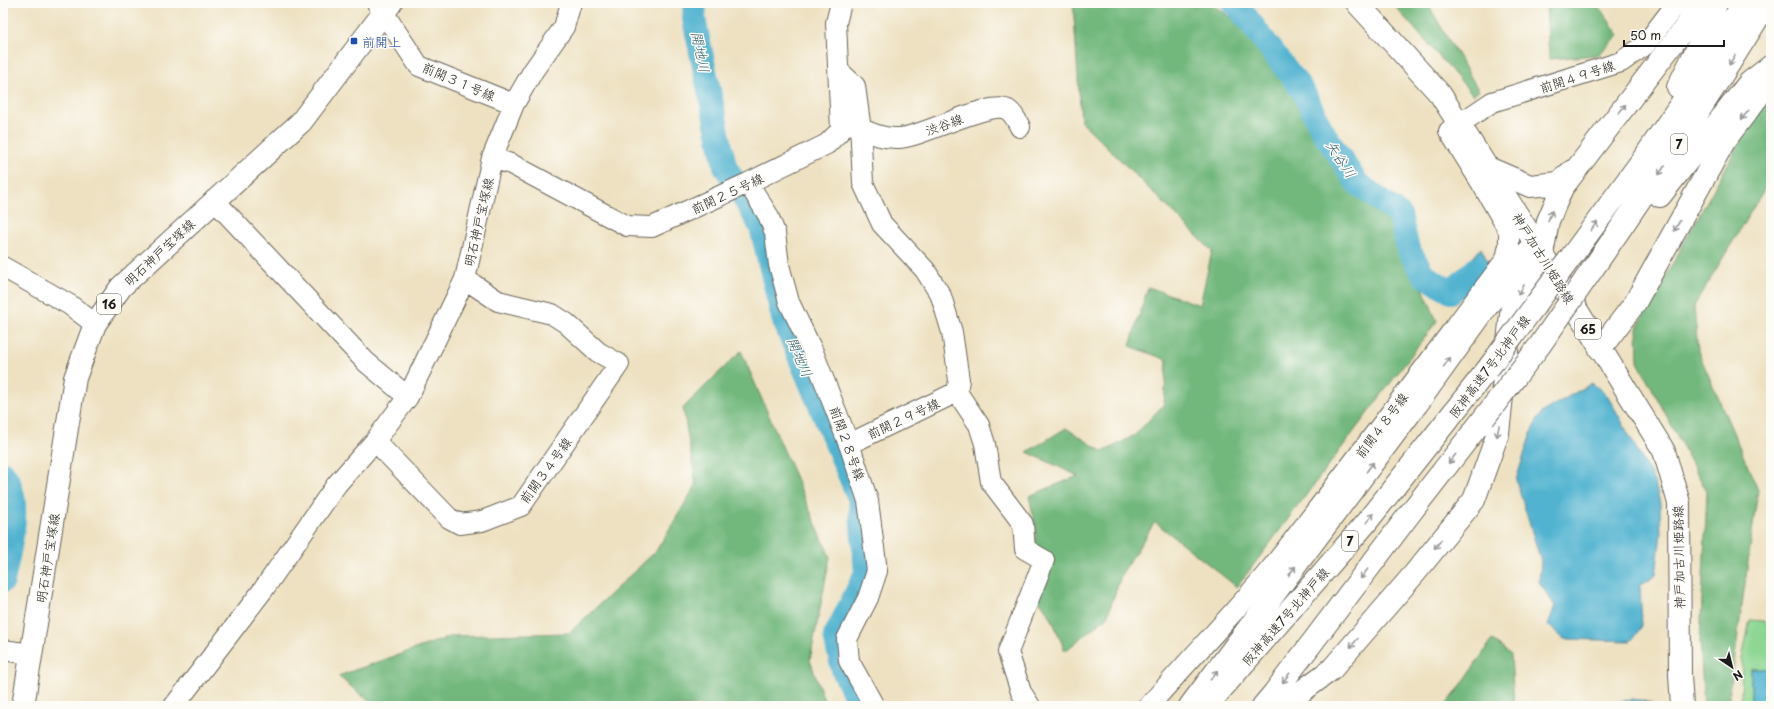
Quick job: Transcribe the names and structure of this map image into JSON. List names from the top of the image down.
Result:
{
  "streets": {
    "main road": [
      "7",
      "明石神戸宝塚線",
      "神戸加古川姫路線",
      "16",
      "65",
      "阪神高速7号北神戸線"
    ],
    "street": [
      "前開４９号線",
      "前開３１号線",
      "渋谷線",
      "前開２５号線",
      "前開２９号線",
      "前開４８号線",
      "前開２８号線",
      "前開３４号線"
    ]
  },
  "crossings": [
    ["前開４９号線", "神戸加古川姫路線"],
    ["前開４９号線", "前開４８号線"],
    ["前開３１号線", "明石神戸宝塚線"],
    ["前開２５号線", "明石神戸宝塚線"],
    ["前開２５号線", "前開２８号線"],
    ["明石神戸宝塚線", "前開３４号線"],
    ["神戸加古川姫路線", "前開４８号線"],
    ["前開２９号線", "前開２８号線"]
  ],
  "water": ["開地川", "矢谷川"],
  "places": {
    "transit": ["前開上"]
  },
  "scale_bar": "50 m",
  "north": "bottom right"
}
